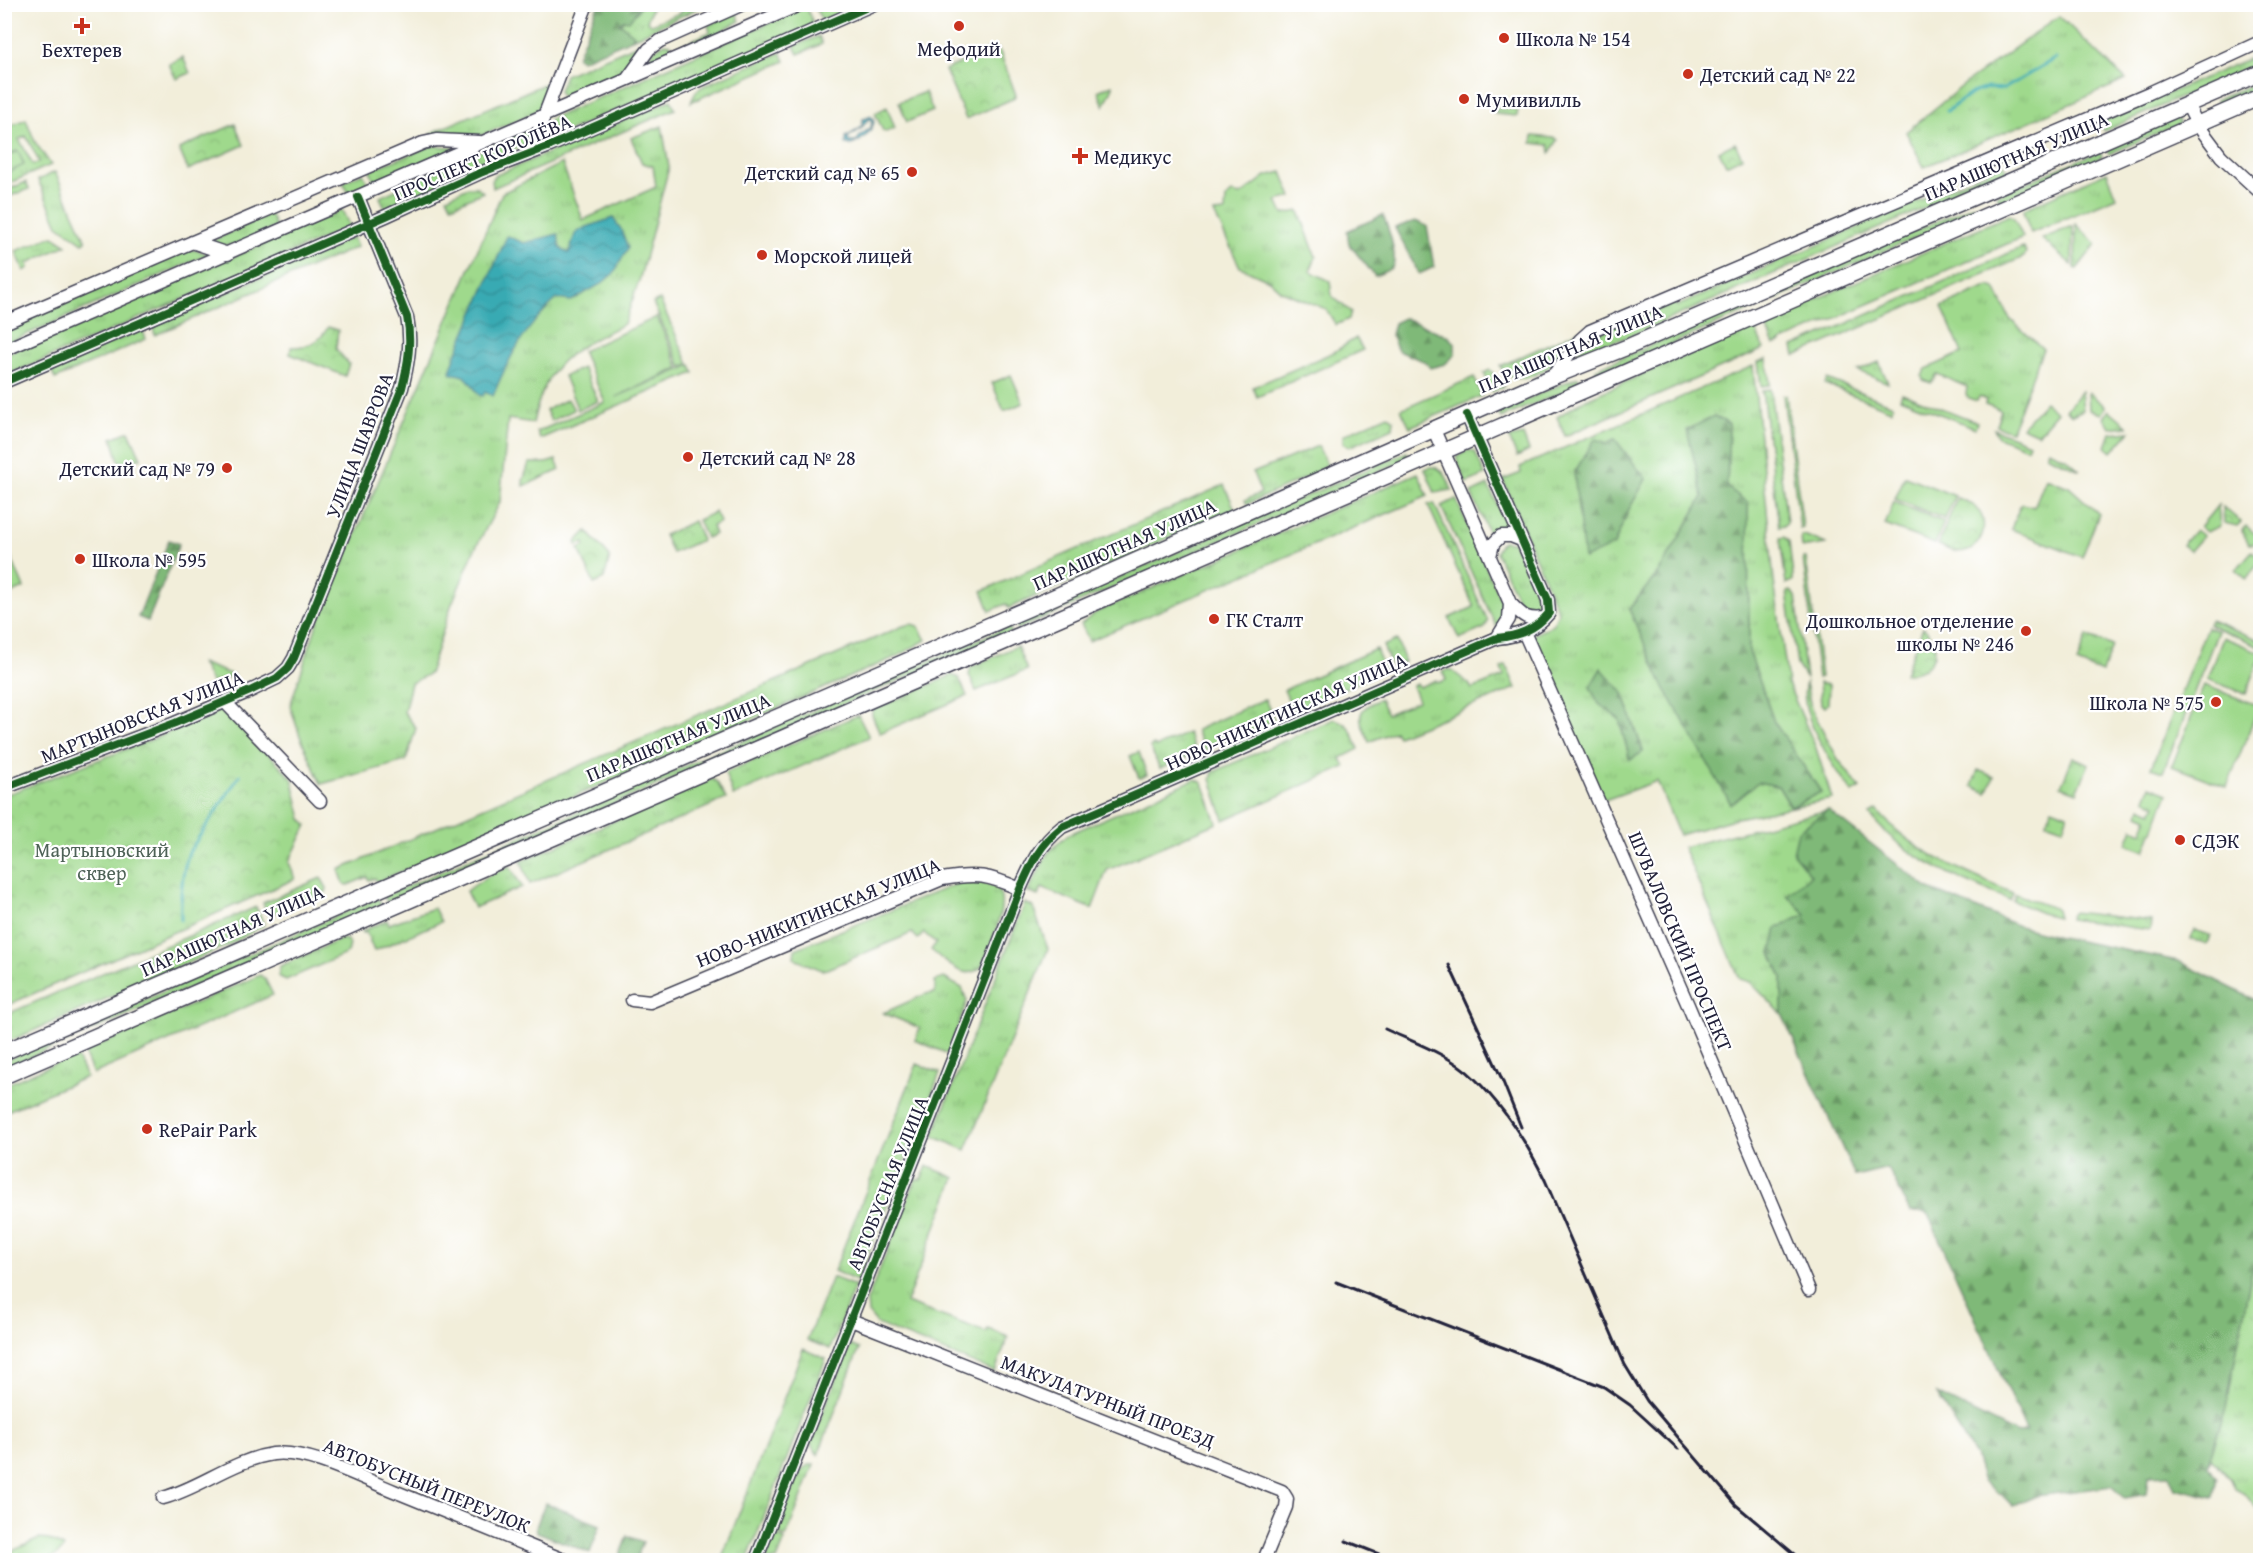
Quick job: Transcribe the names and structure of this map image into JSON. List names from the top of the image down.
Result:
{
  "streets": {
    "main road": ["ПАРАШЮТНАЯ УЛИЦА"],
    "street": [
      "ПРОСПЕКТ КОРОЛЁВА",
      "УЛИЦА ШАВРОВА",
      "НОВО-НИКИТИНСКАЯ УЛИЦА",
      "МАРТЫНОВСКАЯ УЛИЦА",
      "ШУВАЛОВСКИЙ ПРОСПЕКТ",
      "АВТОБУСНАЯ УЛИЦА",
      "МАКУЛАТУРНЫЙ ПРОЕЗД",
      "АВТОБУСНЫЙ ПЕРЕУЛОК"
    ]
  },
  "crossings": [
    ["ПРОСПЕКТ КОРОЛЁВА", "УЛИЦА ШАВРОВА"],
    ["УЛИЦА ШАВРОВА", "МАРТЫНОВСКАЯ УЛИЦА"],
    ["НОВО-НИКИТИНСКАЯ УЛИЦА", "ШУВАЛОВСКИЙ ПРОСПЕКТ"],
    ["НОВО-НИКИТИНСКАЯ УЛИЦА", "АВТОБУСНАЯ УЛИЦА"],
    ["АВТОБУСНАЯ УЛИЦА", "МАКУЛАТУРНЫЙ ПРОЕЗД"]
  ],
  "parks": ["Мартыновский сквер"],
  "places": {
    "health": ["Бехтерев", "Медикус"],
    "other": [
      "Мефодий",
      "Школа № 154",
      "Детский сад № 22",
      "Мумивилль",
      "Детский сад № 65",
      "Морской лицей",
      "Детский сад № 28",
      "Детский сад № 79",
      "Школа № 595",
      "ГК Сталт",
      "Дошкольное отделение школы № 246",
      "Школа № 575",
      "СДЭК",
      "RePair Park"
    ]
  }
}
